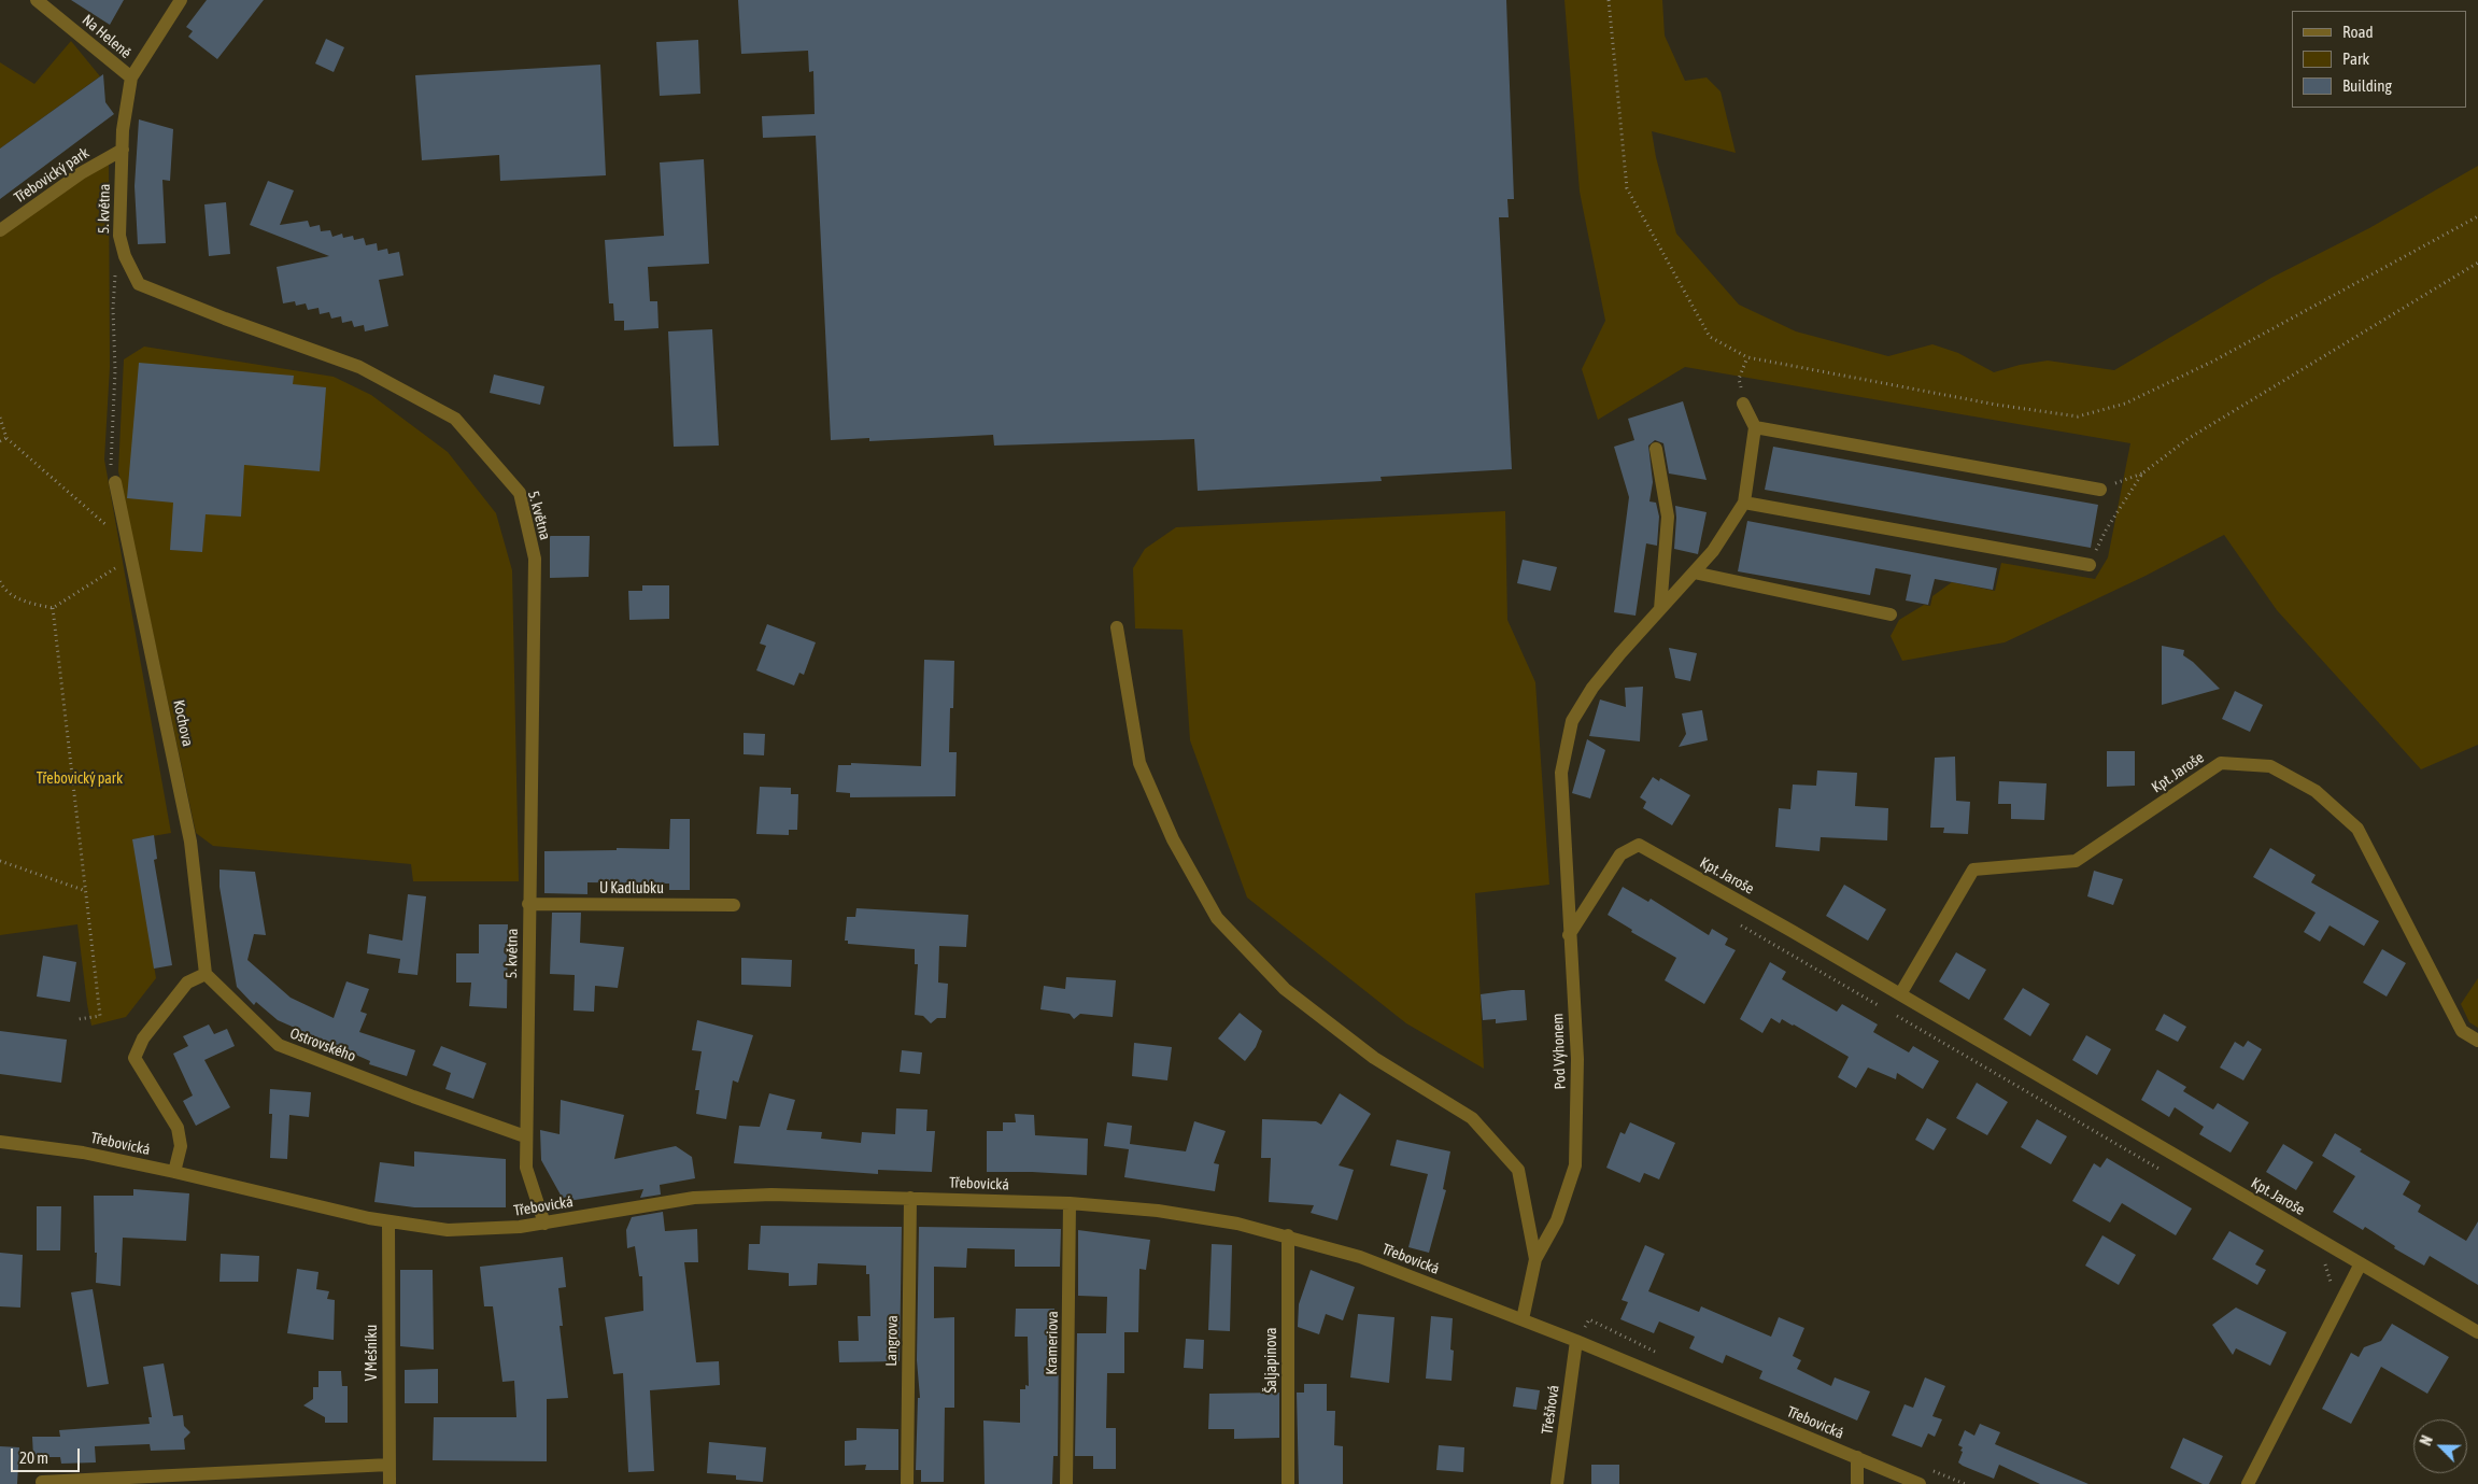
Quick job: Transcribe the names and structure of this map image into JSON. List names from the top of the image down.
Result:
{
  "streets": {
    "street": [
      "Na Heleně",
      "Třebovický park",
      "5. května",
      "Kochova",
      "Kpt. Jaroše",
      "U Kadlubku",
      "Ostrovského",
      "Pod Výhonem",
      "Třebovická",
      "Langrova",
      "Krameriova",
      "V Mešníku",
      "Šaljapinova",
      "Třešňová"
    ]
  },
  "crossings": [
    ["Na Heleně", "5. května"],
    ["Třebovický park", "5. května"],
    ["5. května", "U Kadlubku"],
    ["5. května", "Ostrovského"],
    ["5. května", "Třebovická"],
    ["Kochova", "Ostrovského"],
    ["Kpt. Jaroše", "Pod Výhonem"],
    ["Pod Výhonem", "Třebovická"],
    ["Třebovická", "Langrova"],
    ["Třebovická", "Krameriova"],
    ["Třebovická", "V Mešníku"],
    ["Třebovická", "Šaljapinova"],
    ["Třebovická", "Třešňová"]
  ],
  "parks": ["Třebovický park"],
  "legend": ["Road", "Park", "Building"],
  "scale_bar": "20 m",
  "north": "top left"
}
